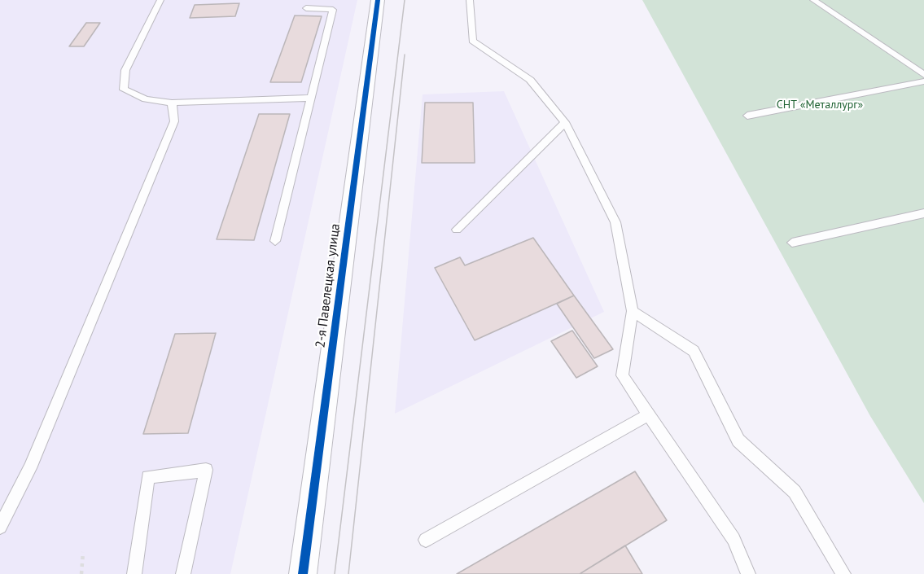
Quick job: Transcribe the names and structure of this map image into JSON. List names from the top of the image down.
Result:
{
  "streets": {
    "street": ["2-я Павелецкая улица"]
  },
  "parks": ["СНТ «Металлург»"]
}
